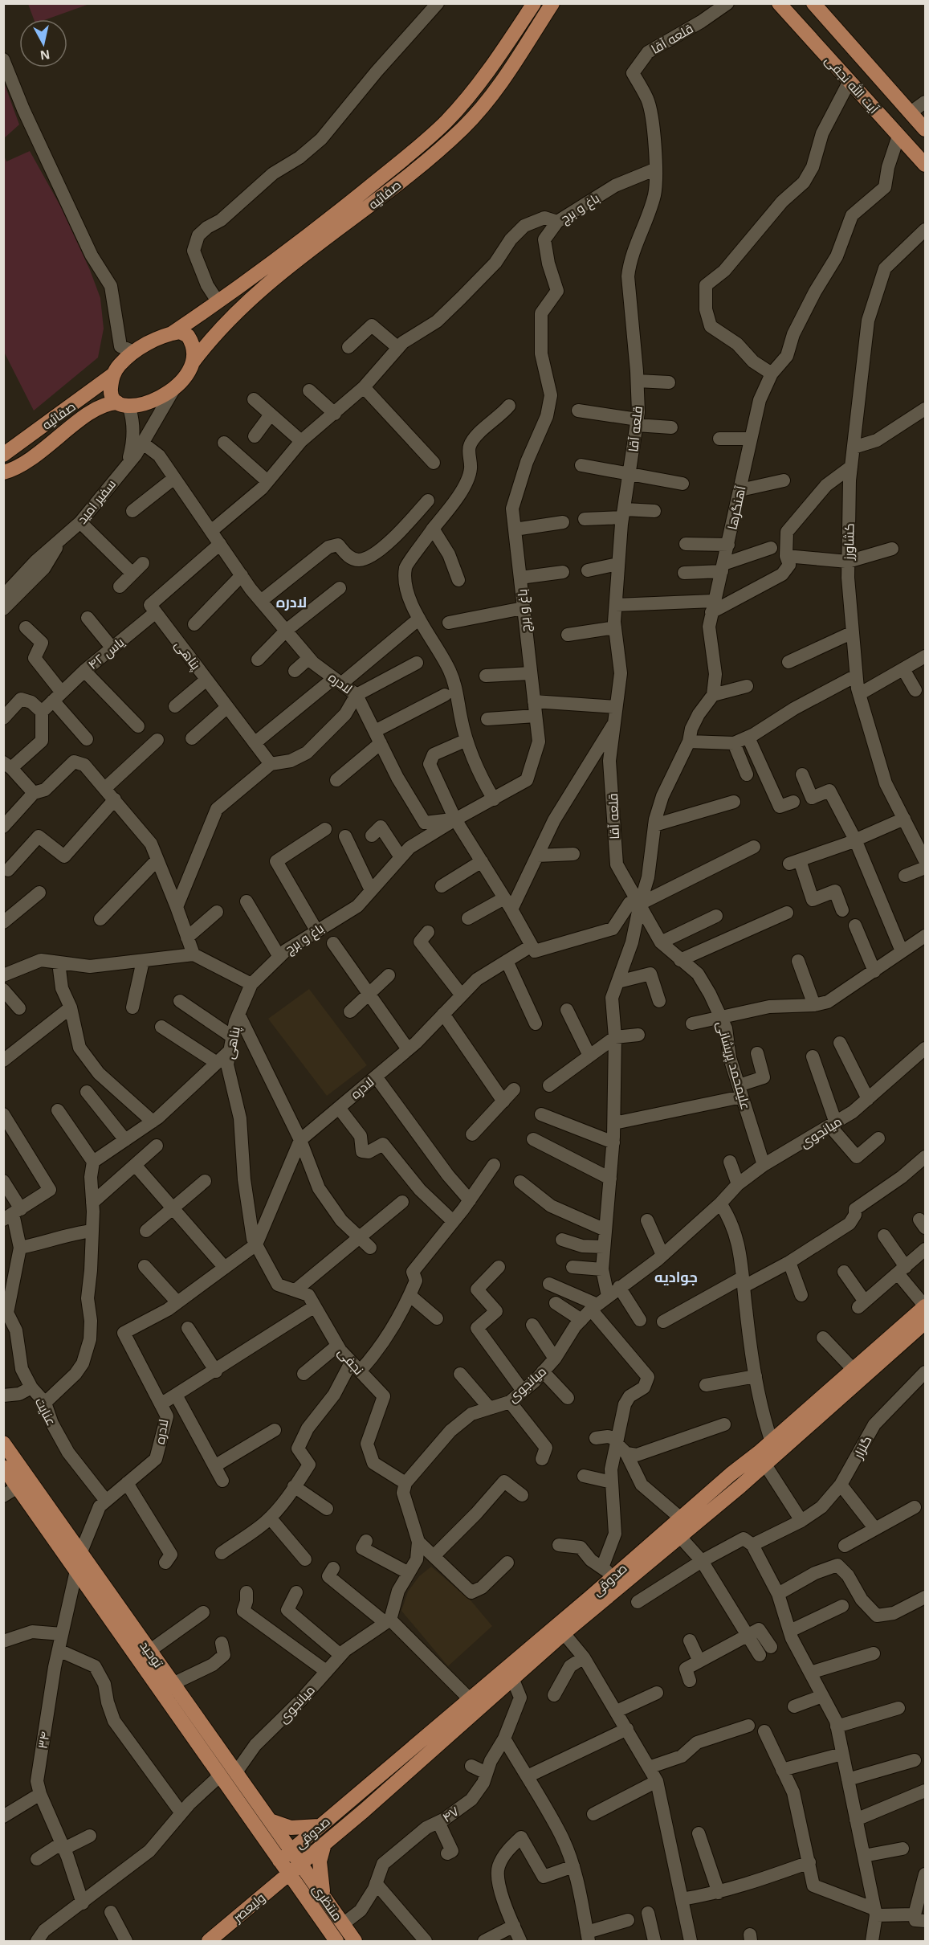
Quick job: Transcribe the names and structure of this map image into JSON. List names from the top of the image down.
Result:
{
  "streets": {
    "main road": [
      "آیت الله نجفی",
      "صفائیه",
      "صدوقی",
      "توحید",
      "منتظری",
      "ولیعصر"
    ],
    "street": [
      "قلعه آقا",
      "باغ و برج",
      "سفیر امید",
      "آهنگرها",
      "کشاورز",
      "یاس ۴۲",
      "پناهی",
      "لادره",
      "علیمحمد پریشانی",
      "میانجوی",
      "نجفی",
      "عنایت",
      "گلزار",
      "۳۴",
      "۴۷"
    ]
  },
  "crossings": [
    ["قلعه آقا", "باغ و برج"],
    ["قلعه آقا", "علیمحمد پریشانی"],
    ["آیت الله نجفی", "آهنگرها"],
    ["صفائیه", "سفیر امید"],
    ["باغ و برج", "پناهی"],
    ["باغ و برج", "لادره"],
    ["سفیر امید", "لادره"],
    ["یاس ۴۲", "پناهی"],
    ["پناهی", "لادره"],
    ["پناهی", "نجفی"],
    ["لادره", "نجفی"],
    ["لادره", "عنایت"],
    ["لادره", "توحید"],
    ["علیمحمد پریشانی", "میانجوی"],
    ["میانجوی", "نجفی"],
    ["میانجوی", "توحید"],
    ["صدوقی", "توحید"],
    ["صدوقی", "۴۷"],
    ["صدوقی", "منتظری"],
    ["صدوقی", "ولیعصر"],
    ["توحید", "۳۴"],
    ["توحید", "منتظری"],
    ["توحید", "ولیعصر"],
    ["۴۷", "منتظری"],
    ["منتظری", "ولیعصر"]
  ],
  "districts": ["لادره", "جوادیه"],
  "north": "bottom"
}
